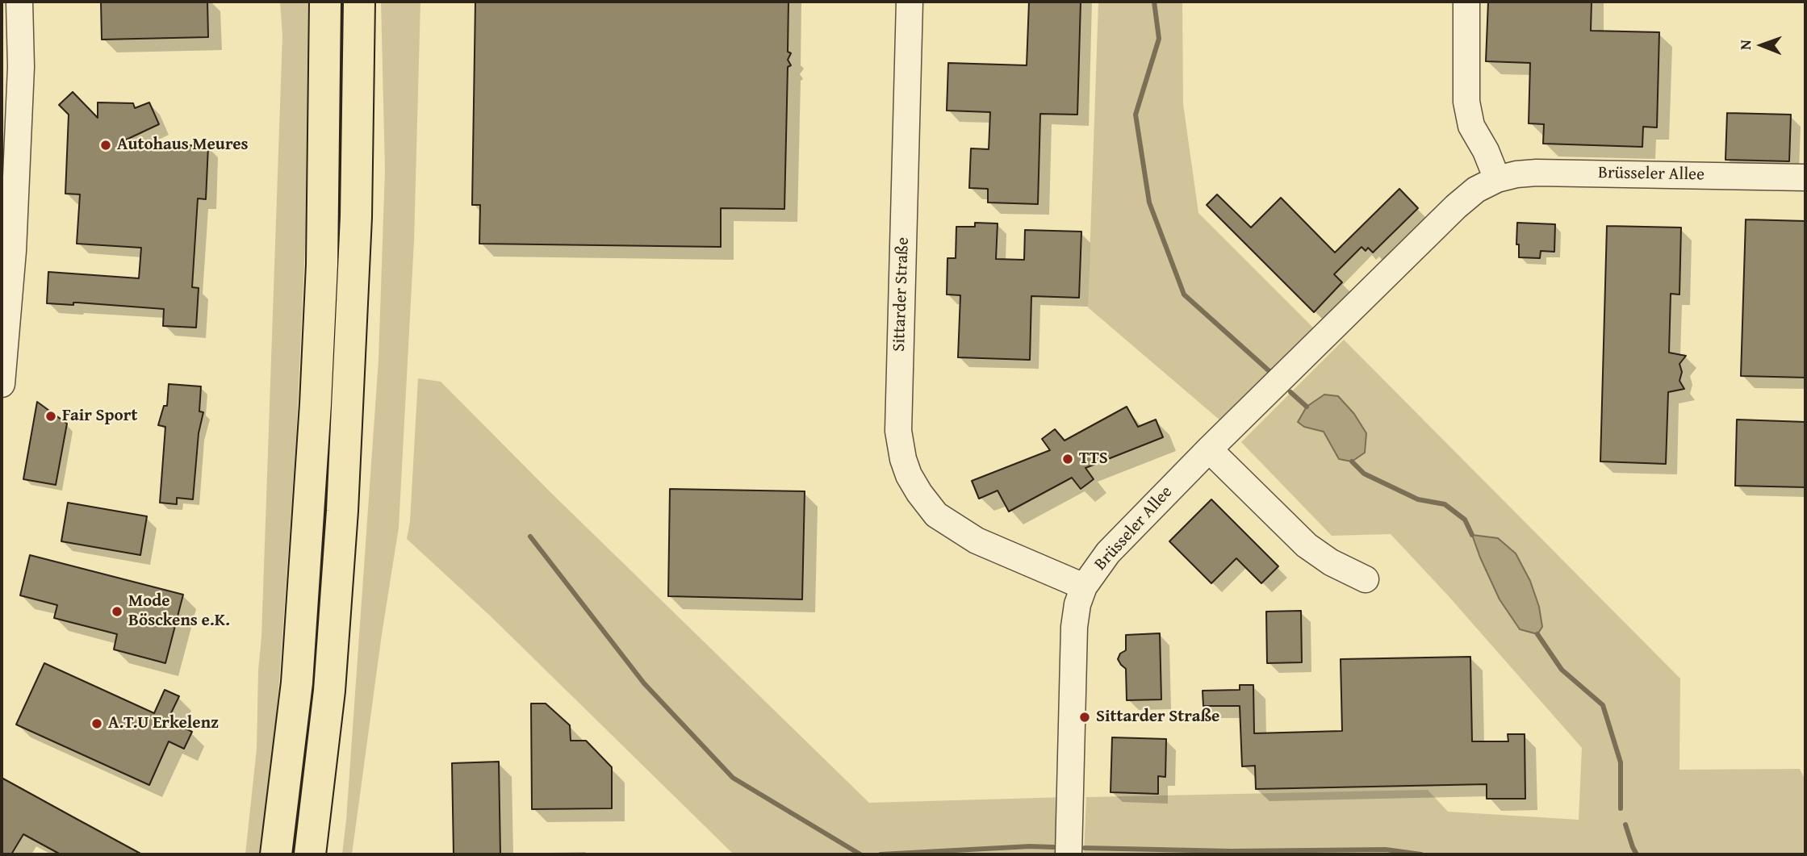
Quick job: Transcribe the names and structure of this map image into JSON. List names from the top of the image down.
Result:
{
  "streets": {
    "street": ["Brüsseler Allee", "Sittarder Straße"]
  },
  "crossings": [
    ["Brüsseler Allee", "Sittarder Straße"]
  ],
  "places": [
    "Autohaus Meures",
    "Fair Sport",
    "TTS",
    "Mode Bösckens e.K.",
    "Sittarder Straße",
    "A.T.U Erkelenz"
  ],
  "north": "left"
}
